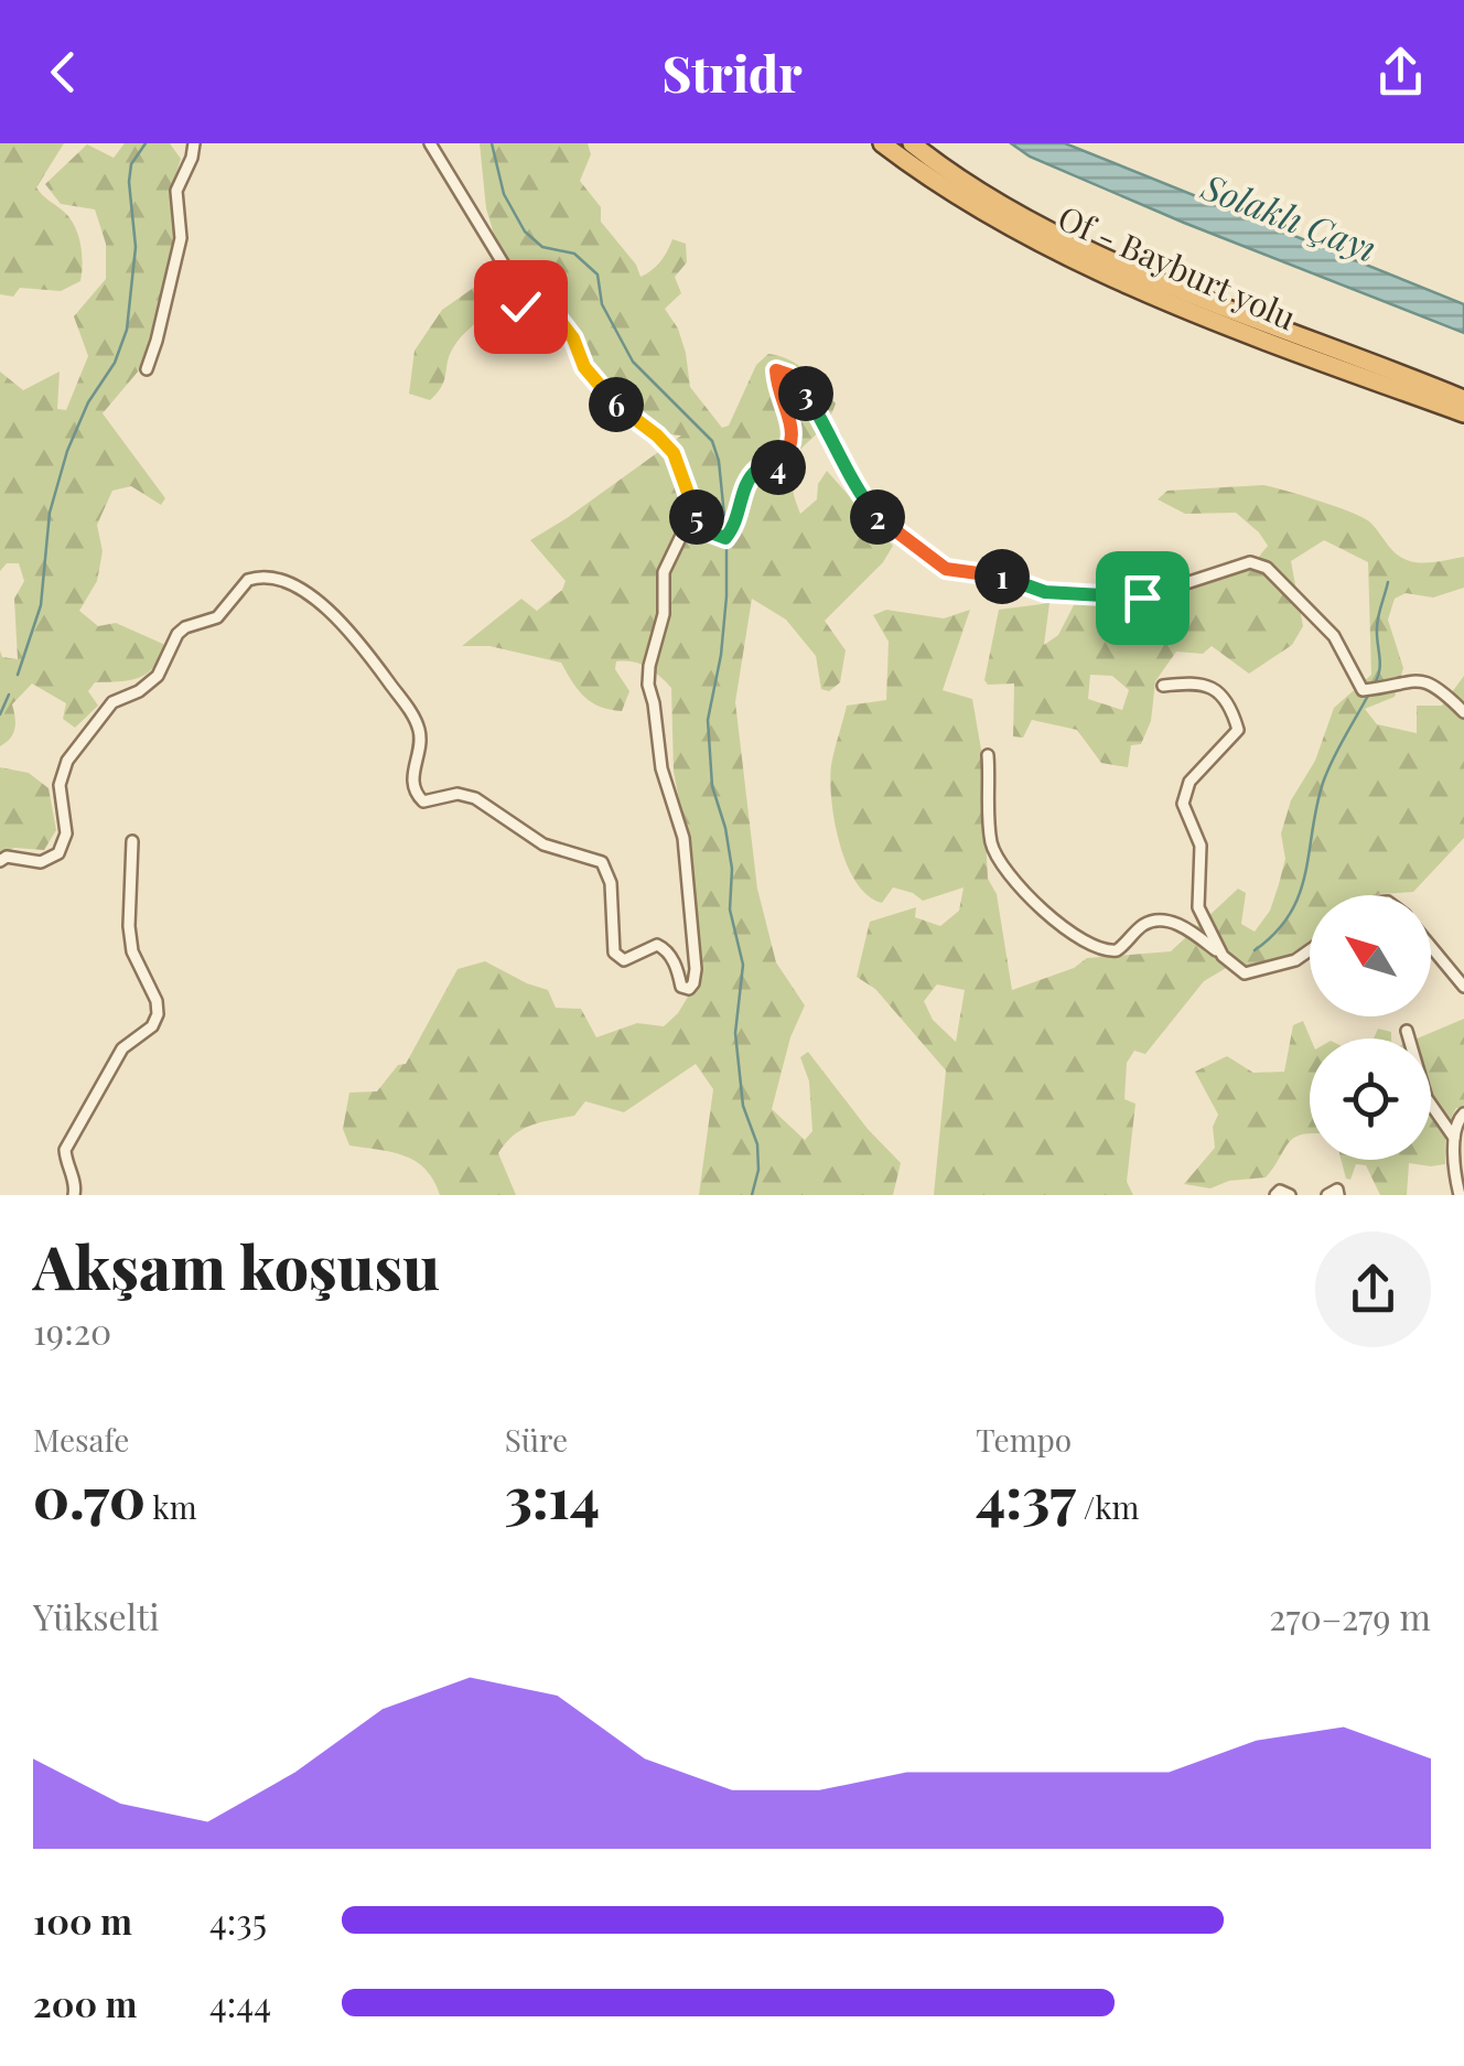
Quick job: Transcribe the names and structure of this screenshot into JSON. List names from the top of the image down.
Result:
{
  "streets": {
    "highway": ["Of - Bayburt yolu"]
  },
  "water": ["Solaklı Çayı"],
  "north": "top left",
  "page": {
    "header": "Stridr",
    "pins": [
      "3",
      "6",
      "4",
      "2",
      "5",
      "1"
    ],
    "heading": ["Akşam koşusu", "19:20"],
    "stats": [
      ["Mesafe", "0.70 km"],
      ["Süre", "3:14"],
      ["Tempo", "4:37 /km"]
    ],
    "chart": ["Yükselti", "270–279 m"],
    "list": [
      {
        "name": "100 m",
        "note": "4:35"
      },
      {
        "name": "200 m",
        "note": "4:44"
      }
    ]
  }
}
